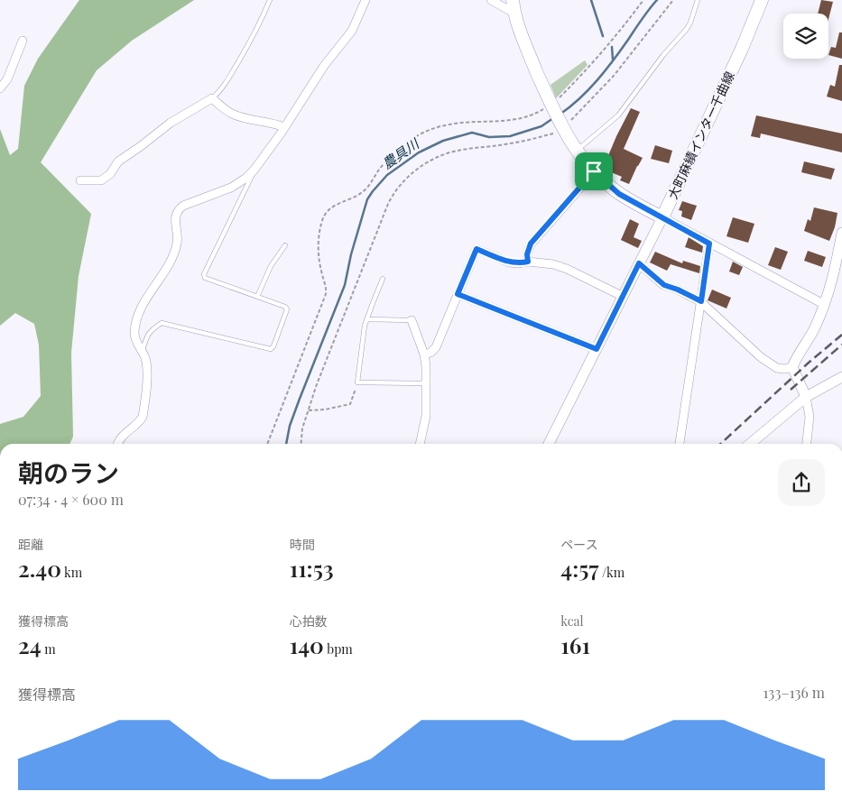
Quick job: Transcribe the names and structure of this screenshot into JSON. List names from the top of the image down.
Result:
{
  "streets": {
    "main road": ["大町麻績インター千曲線"]
  },
  "water": ["農具川"],
  "page": {
    "heading": ["朝のラン", "07:34 · 4 × 600 m"],
    "stats": [
      ["距離", "2.40 km"],
      ["時間", "11:53"],
      ["ペース", "4:57 /km"],
      ["獲得標高", "24 m"],
      ["心拍数", "140 bpm"],
      ["kcal", "161"]
    ],
    "chart": ["獲得標高", "133–136 m"]
  }
}
